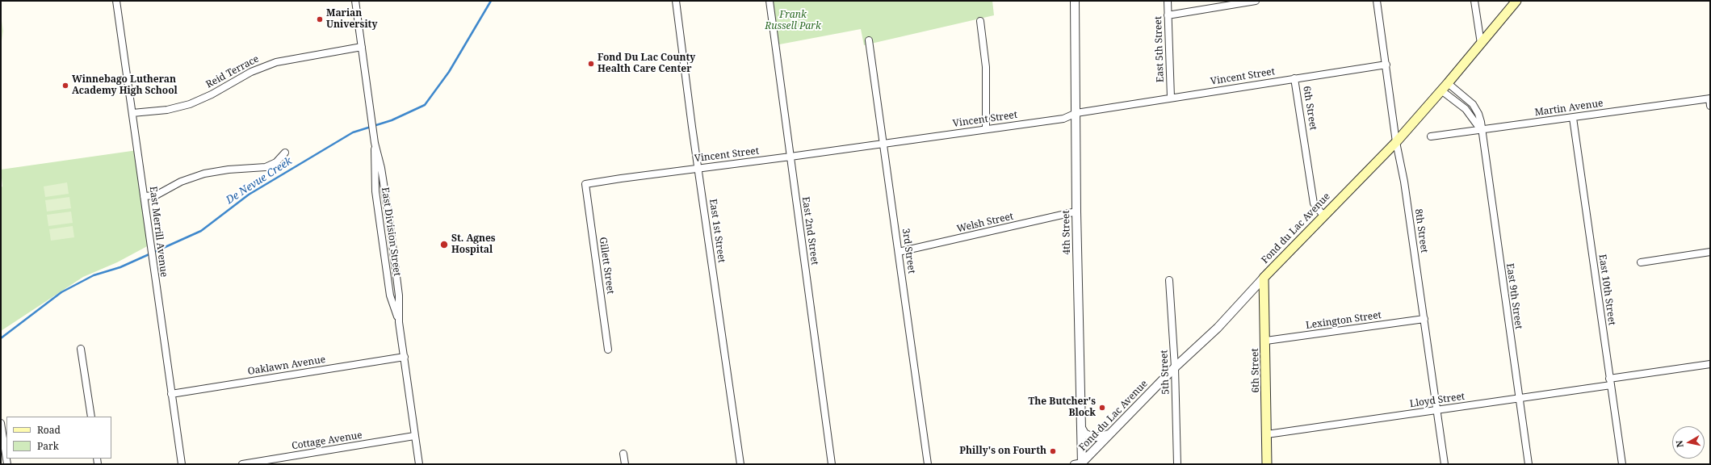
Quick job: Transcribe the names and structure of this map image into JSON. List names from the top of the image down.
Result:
{
  "streets": {
    "main road": ["6th Street", "Fond du Lac Avenue"],
    "street": [
      "East 5th Street",
      "Reid Terrace",
      "Vincent Street",
      "Martin Avenue",
      "Welsh Street",
      "East 1st Street",
      "East 2nd Street",
      "8th Street",
      "East Merrill Avenue",
      "East Division Street",
      "4th Street",
      "3rd Street",
      "Gillett Street",
      "East 10th Street",
      "East 9th Street",
      "Lexington Street",
      "Oaklawn Avenue",
      "5th Street",
      "Lloyd Street",
      "Cottage Avenue"
    ]
  },
  "crossings": [
    ["East 5th Street", "Vincent Street"],
    ["Reid Terrace", "East Merrill Avenue"],
    ["Reid Terrace", "East Division Street"],
    ["Vincent Street", "6th Street"],
    ["Vincent Street", "East 1st Street"],
    ["Vincent Street", "East 2nd Street"],
    ["Vincent Street", "8th Street"],
    ["Vincent Street", "4th Street"],
    ["Vincent Street", "3rd Street"],
    ["Vincent Street", "Gillett Street"],
    ["6th Street", "Fond du Lac Avenue"],
    ["6th Street", "Lexington Street"],
    ["6th Street", "Lloyd Street"],
    ["Martin Avenue", "East 10th Street"],
    ["Martin Avenue", "East 9th Street"],
    ["Welsh Street", "4th Street"],
    ["Welsh Street", "3rd Street"],
    ["Fond du Lac Avenue", "8th Street"],
    ["Fond du Lac Avenue", "4th Street"],
    ["Fond du Lac Avenue", "East 9th Street"],
    ["Fond du Lac Avenue", "5th Street"],
    ["8th Street", "Lexington Street"],
    ["8th Street", "Lloyd Street"],
    ["East Merrill Avenue", "Oaklawn Avenue"],
    ["East Division Street", "Oaklawn Avenue"],
    ["East Division Street", "Cottage Avenue"],
    ["East 10th Street", "Lloyd Street"],
    ["East 9th Street", "Lloyd Street"]
  ],
  "water": ["De Nevue Creek"],
  "parks": ["Frank Russell Park"],
  "places": [
    "Marian University",
    "Fond Du Lac County Health Care Center",
    "Winnebago Lutheran Academy High School",
    "St. Agnes Hospital",
    "The Butcher's Block",
    "Philly's on Fourth"
  ],
  "legend": ["Road", "Park"],
  "north": "left"
}
